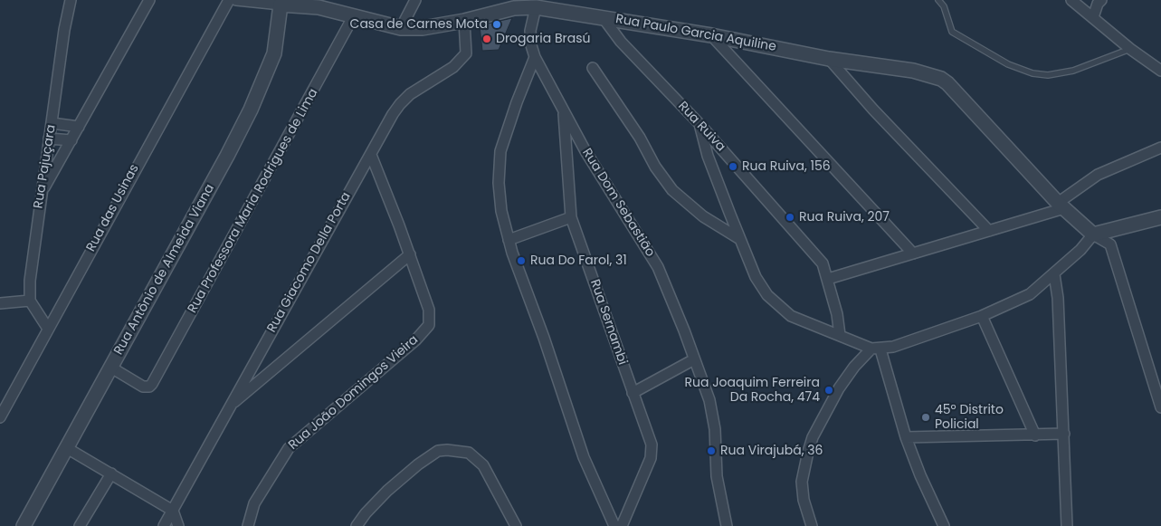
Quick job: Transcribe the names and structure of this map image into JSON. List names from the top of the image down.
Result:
{
  "streets": {
    "street": [
      "Rua Paulo Garcia Aquiline",
      "Rua Ruiva",
      "Rua Pajuçara",
      "Rua Professora Maria Rodrigues de Lima",
      "Rua Dom Sebastião",
      "Rua das Usinas",
      "Rua Giacomo Della Porta",
      "Rua Antônio de Almeida Viana",
      "Rua Sernambi",
      "Rua João Domingos Vieira"
    ]
  },
  "crossings": [
    ["Rua Paulo Garcia Aquiline", "Rua Ruiva"],
    ["Rua Paulo Garcia Aquiline", "Rua Professora Maria Rodrigues de Lima"],
    ["Rua Paulo Garcia Aquiline", "Rua Dom Sebastião"],
    ["Rua Paulo Garcia Aquiline", "Rua Giacomo Della Porta"],
    ["Rua Paulo Garcia Aquiline", "Rua Antônio de Almeida Viana"],
    ["Rua Professora Maria Rodrigues de Lima", "Rua Antônio de Almeida Viana"],
    ["Rua Dom Sebastião", "Rua Sernambi"],
    ["Rua Giacomo Della Porta", "Rua João Domingos Vieira"]
  ],
  "places": [
    "Casa de Carnes Mota",
    "Drogaria Brasú",
    "Rua Ruiva, 156",
    "Rua Ruiva, 207",
    "Rua Do Farol, 31",
    "Rua Joaquim Ferreira Da Rocha, 474",
    "45º Distrito Policial",
    "Rua Virajubá, 36"
  ]
}
